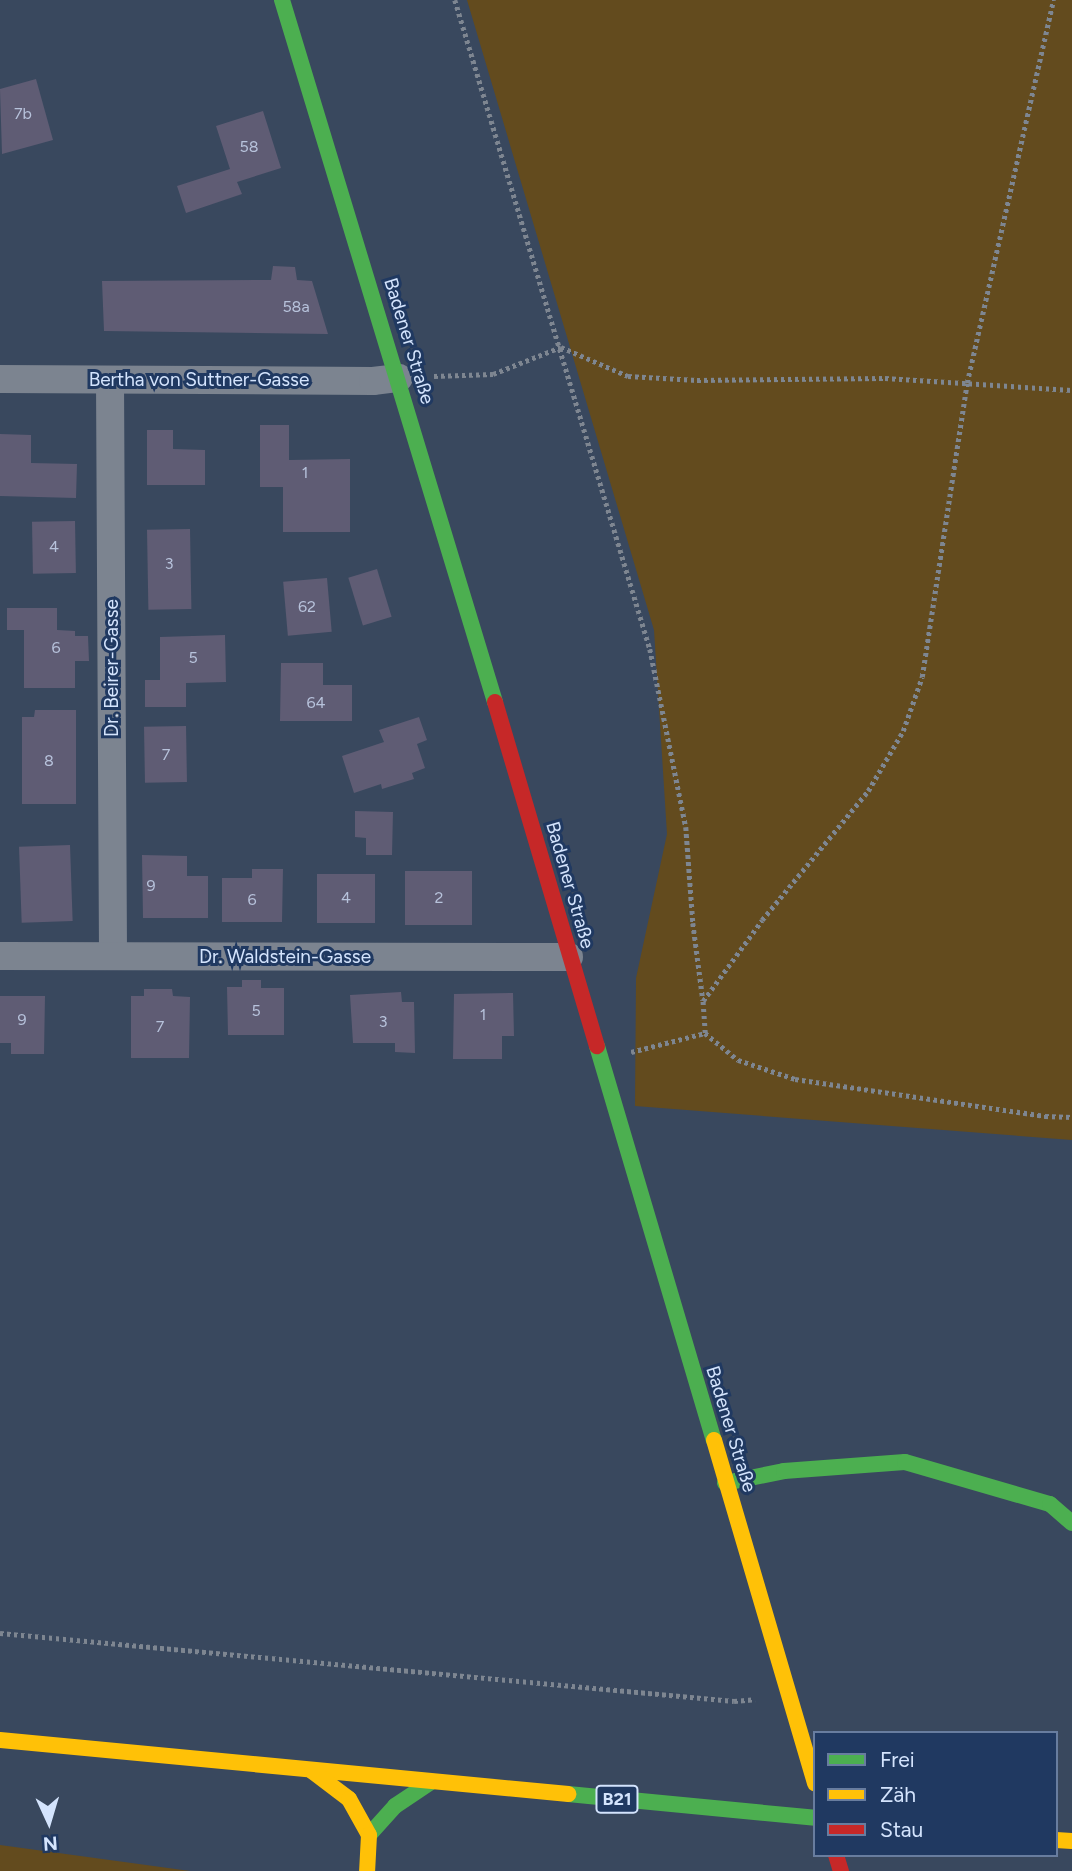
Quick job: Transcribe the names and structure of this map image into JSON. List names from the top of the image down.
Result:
{
  "streets": {
    "main road": ["Badener Straße", "B21"],
    "street": ["Bertha von Suttner-Gasse", "Dr. Beirer-Gasse", "Dr. Waldstein-Gasse"]
  },
  "crossings": [
    ["Badener Straße", "Bertha von Suttner-Gasse"],
    ["Badener Straße", "Dr. Waldstein-Gasse"],
    ["Bertha von Suttner-Gasse", "Dr. Beirer-Gasse"],
    ["Dr. Beirer-Gasse", "Dr. Waldstein-Gasse"]
  ],
  "house_numbers": [
    "7b",
    "58",
    "58a",
    "1",
    "4",
    "3",
    "62",
    "6",
    "5",
    "64",
    "7",
    "8",
    "9",
    "4",
    "2",
    "6",
    "5",
    "1",
    "9",
    "3",
    "7"
  ],
  "legend": ["Frei", "Zäh", "Stau"],
  "north": "bottom"
}
